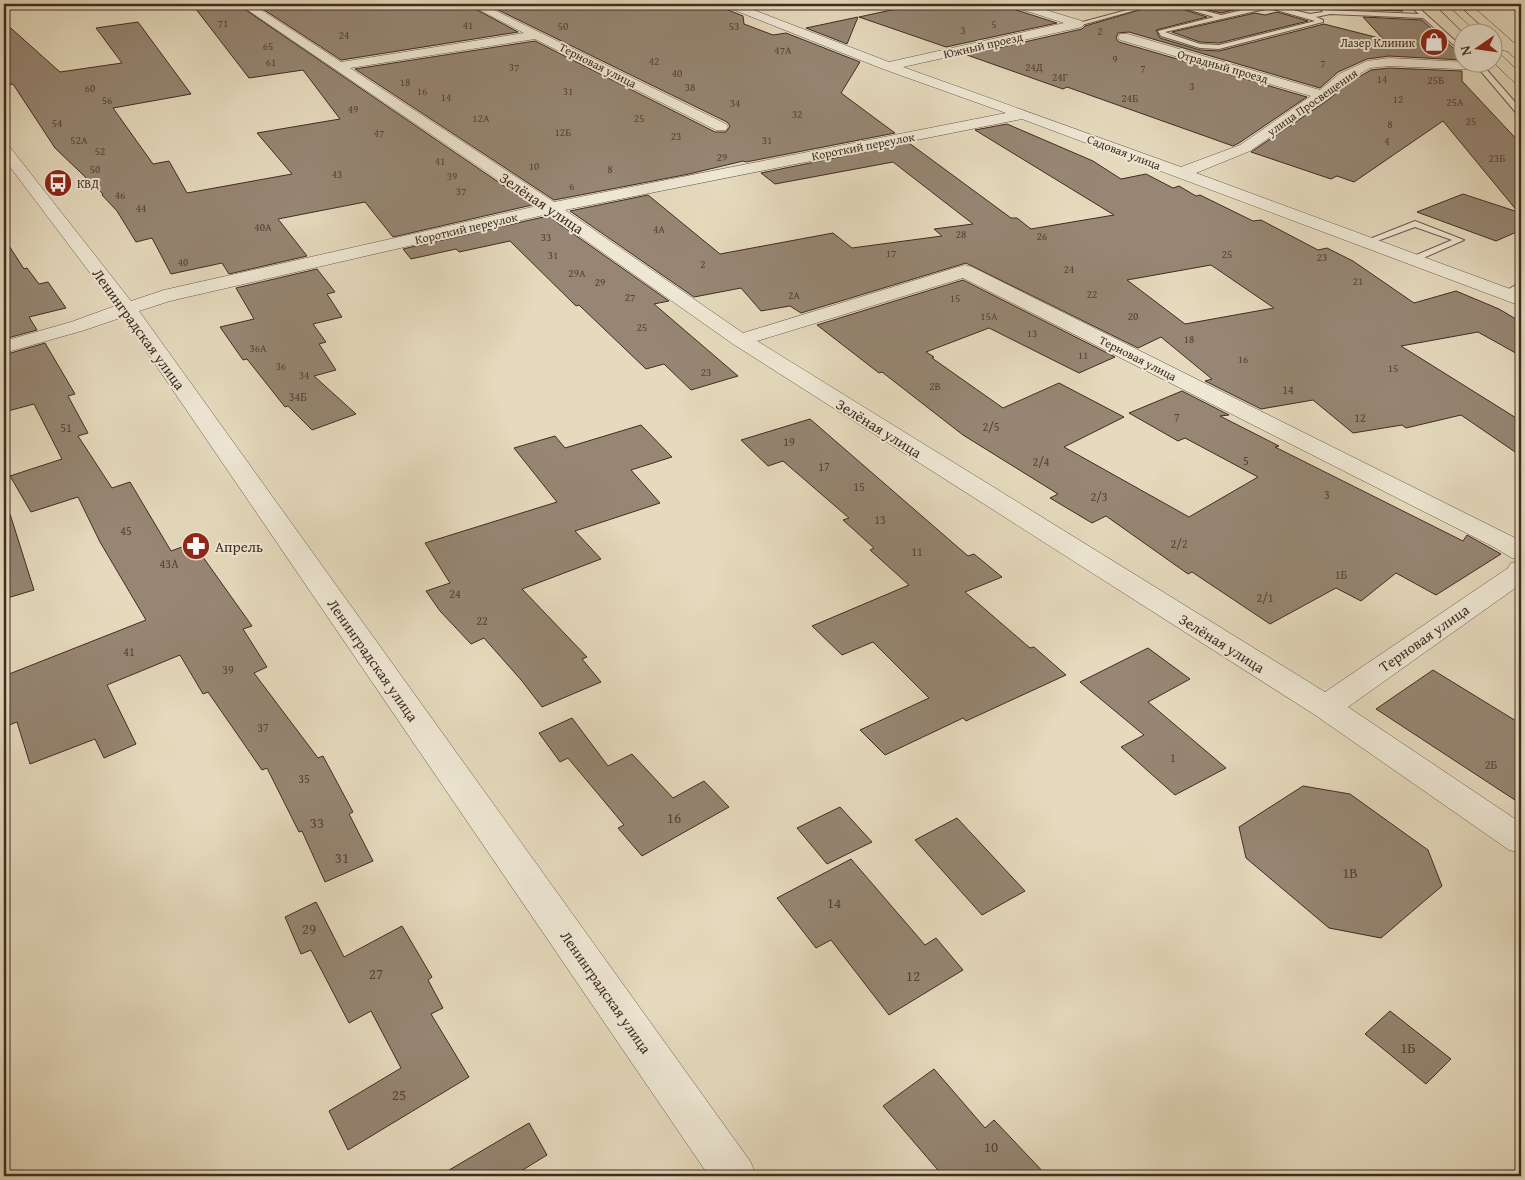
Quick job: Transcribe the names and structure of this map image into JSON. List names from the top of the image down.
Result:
{
  "streets": {
    "street": [
      "Южный проезд",
      "Терновая улица",
      "Отрадный проезд",
      "улица Просвещения",
      "Короткий переулок",
      "Садовая улица",
      "Зелёная улица",
      "Ленинградская улица"
    ]
  },
  "crossings": [
    ["Южный проезд", "Садовая улица"],
    ["Терновая улица", "Зелёная улица"],
    ["Отрадный проезд", "улица Просвещения"],
    ["улица Просвещения", "Садовая улица"],
    ["Короткий переулок", "Садовая улица"],
    ["Короткий переулок", "Зелёная улица"],
    ["Короткий переулок", "Ленинградская улица"]
  ],
  "places": {
    "shop": ["Лазер Клиник"],
    "bus stop": ["КВД"],
    "pharmacy": ["Апрель"]
  },
  "house_numbers": [
    "71",
    "5",
    "41",
    "50",
    "53",
    "3",
    "2",
    "24",
    "65",
    "47А",
    "9",
    "42",
    "61",
    "7",
    "37",
    "24Д",
    "7",
    "40",
    "24Г",
    "14",
    "25Б",
    "18",
    "3",
    "38",
    "60",
    "16",
    "31",
    "14",
    "24Б",
    "12",
    "56",
    "25А",
    "34",
    "49",
    "32",
    "12А",
    "25",
    "25",
    "54",
    "8",
    "12Б",
    "47",
    "23",
    "52А",
    "31",
    "4",
    "52",
    "29",
    "23Б",
    "41",
    "10",
    "50",
    "8",
    "43",
    "39",
    "6",
    "37",
    "46",
    "44",
    "40А",
    "4А",
    "28",
    "26",
    "33",
    "17",
    "25",
    "31",
    "23",
    "40",
    "2",
    "24",
    "29А",
    "21",
    "29",
    "22",
    "2А",
    "27",
    "15",
    "15А",
    "20",
    "25",
    "13",
    "18",
    "36А",
    "11",
    "16",
    "36",
    "15",
    "23",
    "34",
    "2В",
    "14",
    "34Б",
    "7",
    "12",
    "2/5",
    "51",
    "19",
    "5",
    "2/4",
    "17",
    "15",
    "3",
    "2/3",
    "13",
    "45",
    "2/2",
    "11",
    "43А",
    "1Б",
    "24",
    "2/1",
    "22",
    "41",
    "39",
    "37",
    "1",
    "2Б",
    "35",
    "16",
    "33",
    "31",
    "1В",
    "14",
    "29",
    "27",
    "12",
    "1Б",
    "25",
    "10"
  ],
  "north": "left"
}
